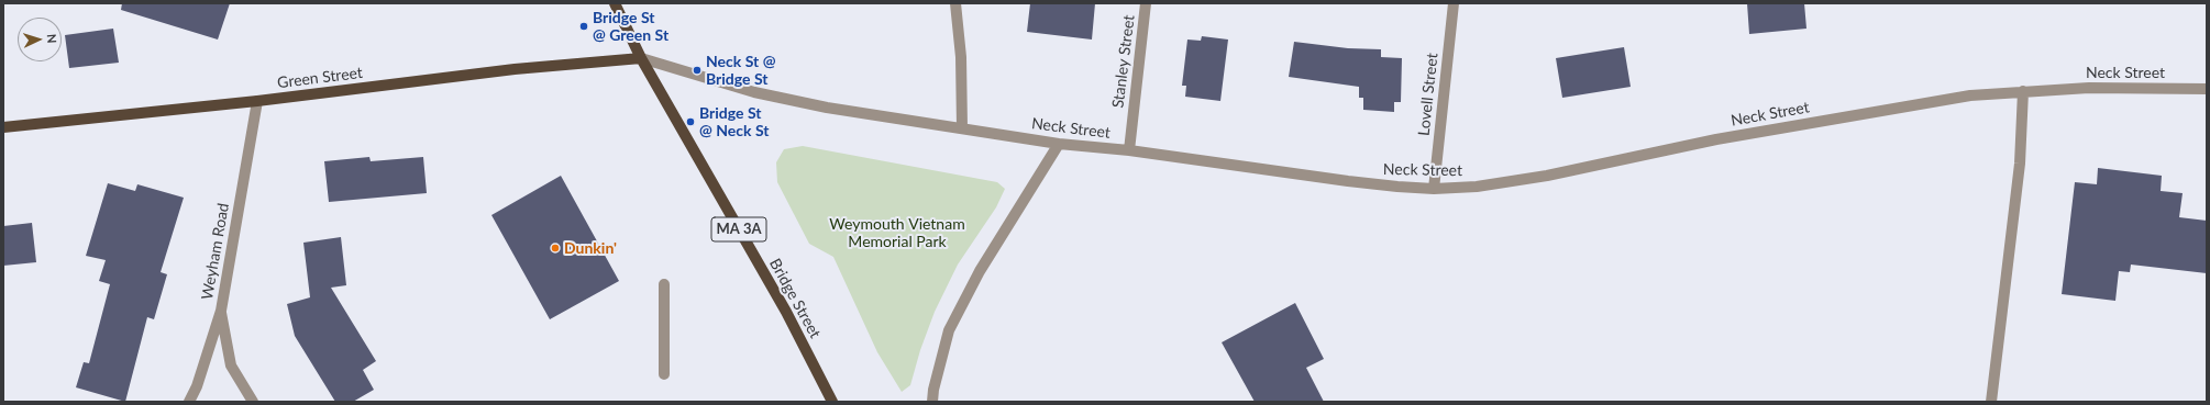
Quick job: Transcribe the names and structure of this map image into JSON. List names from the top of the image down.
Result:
{
  "streets": {
    "main road": ["Green Street", "MA 3A", "Bridge Street"],
    "street": [
      "Stanley Street",
      "Neck Street",
      "Lovell Street",
      "Weyham Road"
    ]
  },
  "crossings": [
    ["Stanley Street", "Neck Street"],
    ["Neck Street", "Green Street"],
    ["Neck Street", "Lovell Street"],
    ["Neck Street", "Bridge Street"],
    ["Green Street", "Weyham Road"],
    ["Green Street", "Bridge Street"]
  ],
  "parks": ["Weymouth Vietnam Memorial Park"],
  "places": [
    "Bridge St @ Green St",
    "Neck St @ Bridge St",
    "Bridge St @ Neck St",
    "Dunkin'"
  ],
  "north": "right"
}
